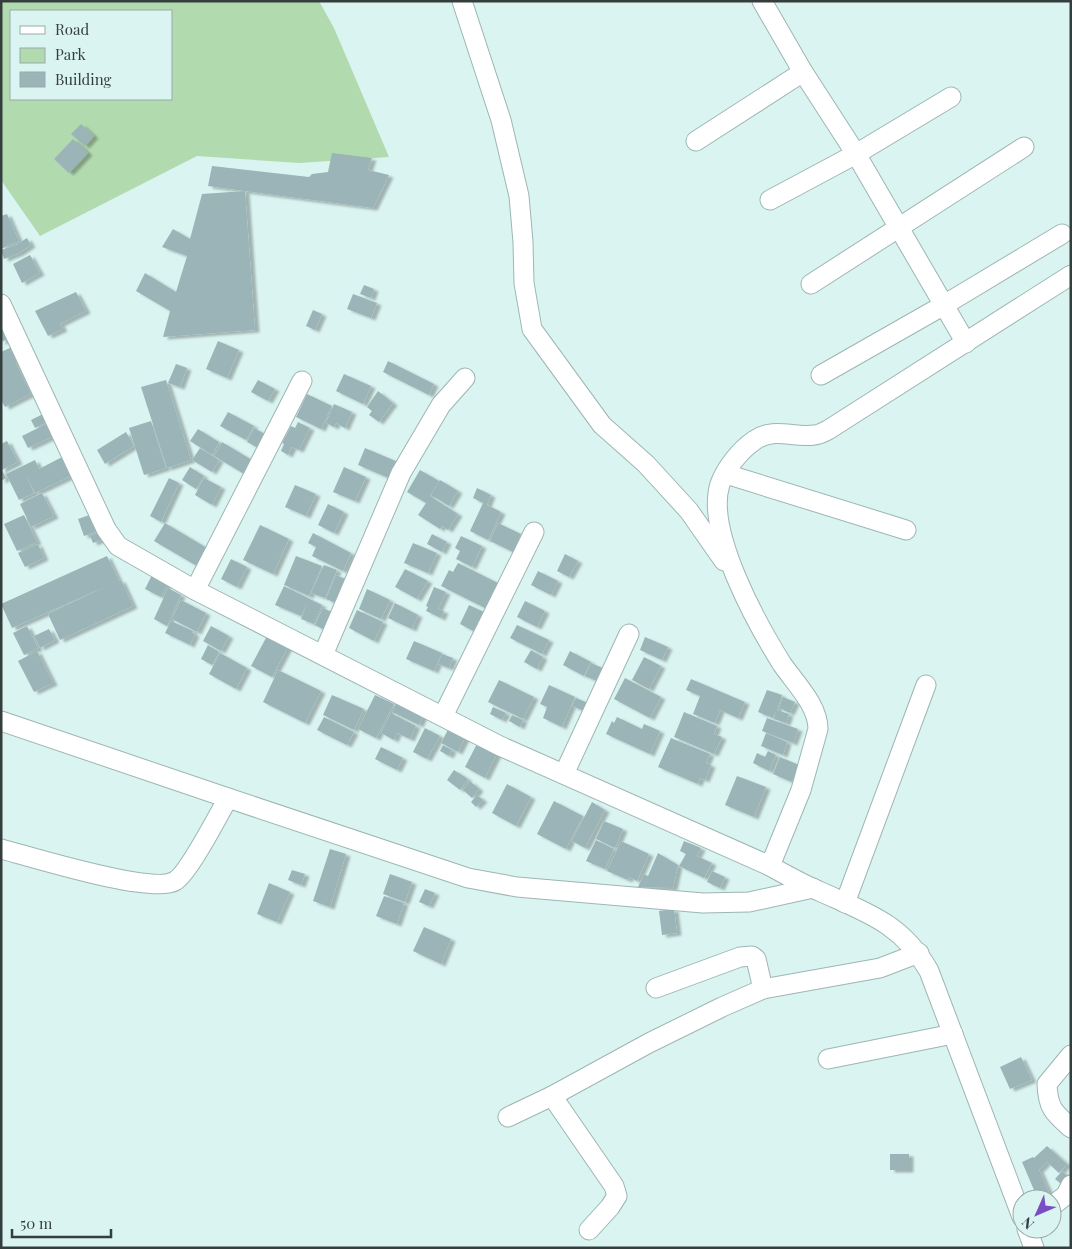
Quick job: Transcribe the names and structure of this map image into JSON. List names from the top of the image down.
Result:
{
  "legend": ["Road", "Park", "Building"],
  "scale_bar": "50 m",
  "north": "bottom left"
}
